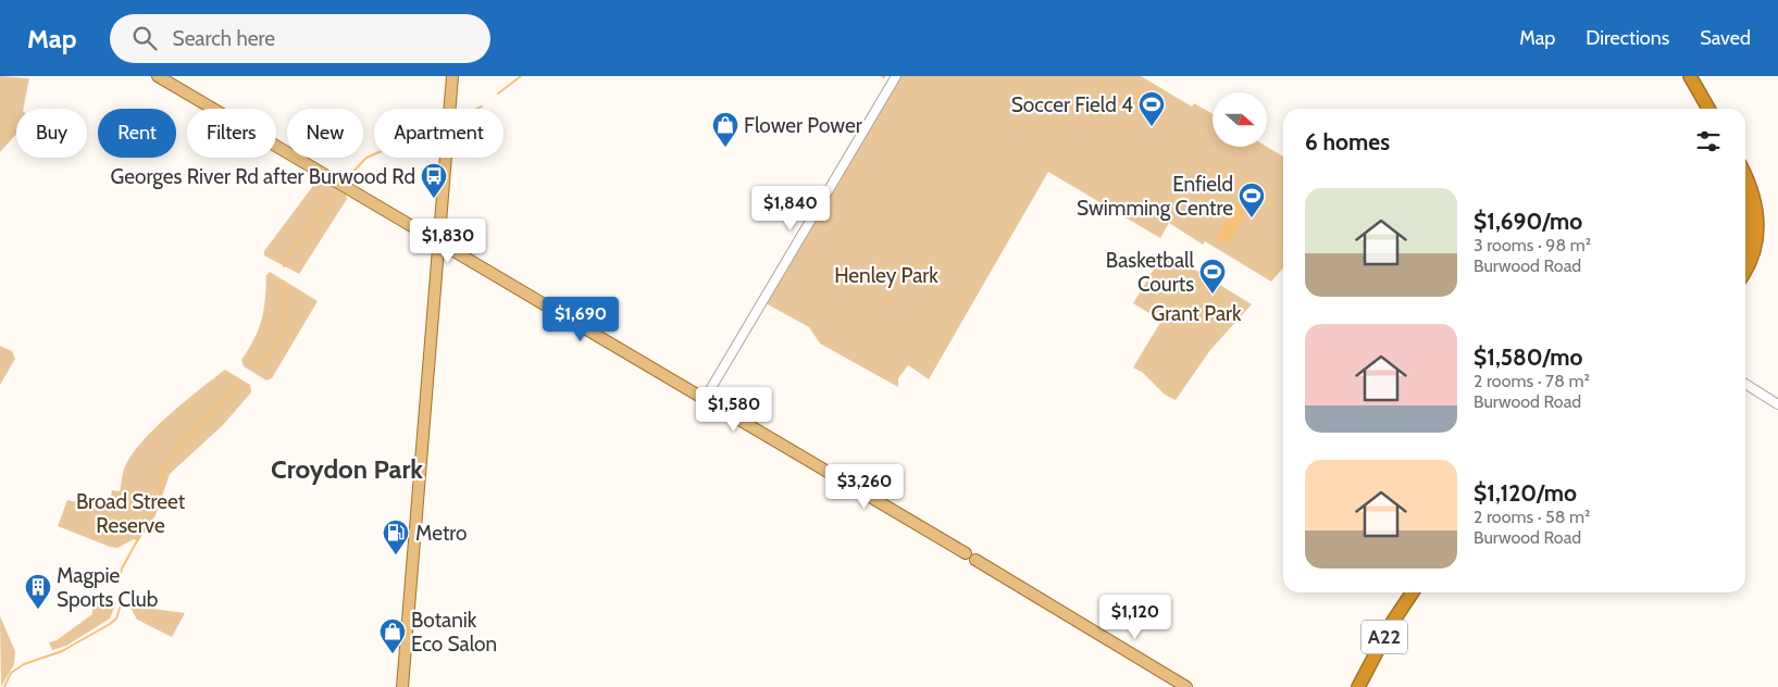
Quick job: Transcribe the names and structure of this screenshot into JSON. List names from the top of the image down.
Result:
{
  "streets": {
    "highway": ["A22"]
  },
  "districts": ["Croydon Park"],
  "parks": ["Henley Park", "Grant Park", "Broad Street Reserve"],
  "places": {
    "sports": ["Soccer Field 4", "Enfield Swimming Centre", "Basketball Courts"],
    "shop": ["Flower Power", "Botanik Eco Salon"],
    "bus stop": ["Georges River Rd after Burwood Rd"],
    "fuel station": ["Metro"],
    "building": ["Magpie Sports Club"]
  },
  "north": "right",
  "page": {
    "header": "Map",
    "search": "Search here",
    "nav": ["Map", "Directions", "Saved"],
    "chip": [
      "Buy",
      "Rent",
      "Filters",
      "New",
      "Apartment"
    ],
    "heading": "6 homes",
    "list": [
      {
        "name": "$1,690/mo",
        "note": "3 rooms · 98 m² · Burwood Road"
      },
      {
        "name": "$1,580/mo",
        "note": "2 rooms · 78 m² · Burwood Road"
      },
      {
        "name": "$1,120/mo",
        "note": "2 rooms · 58 m² · Burwood Road"
      }
    ],
    "price": [
      "$1,840",
      "$1,830",
      "$1,690",
      "$1,580",
      "$3,260",
      "$1,120"
    ]
  }
}
